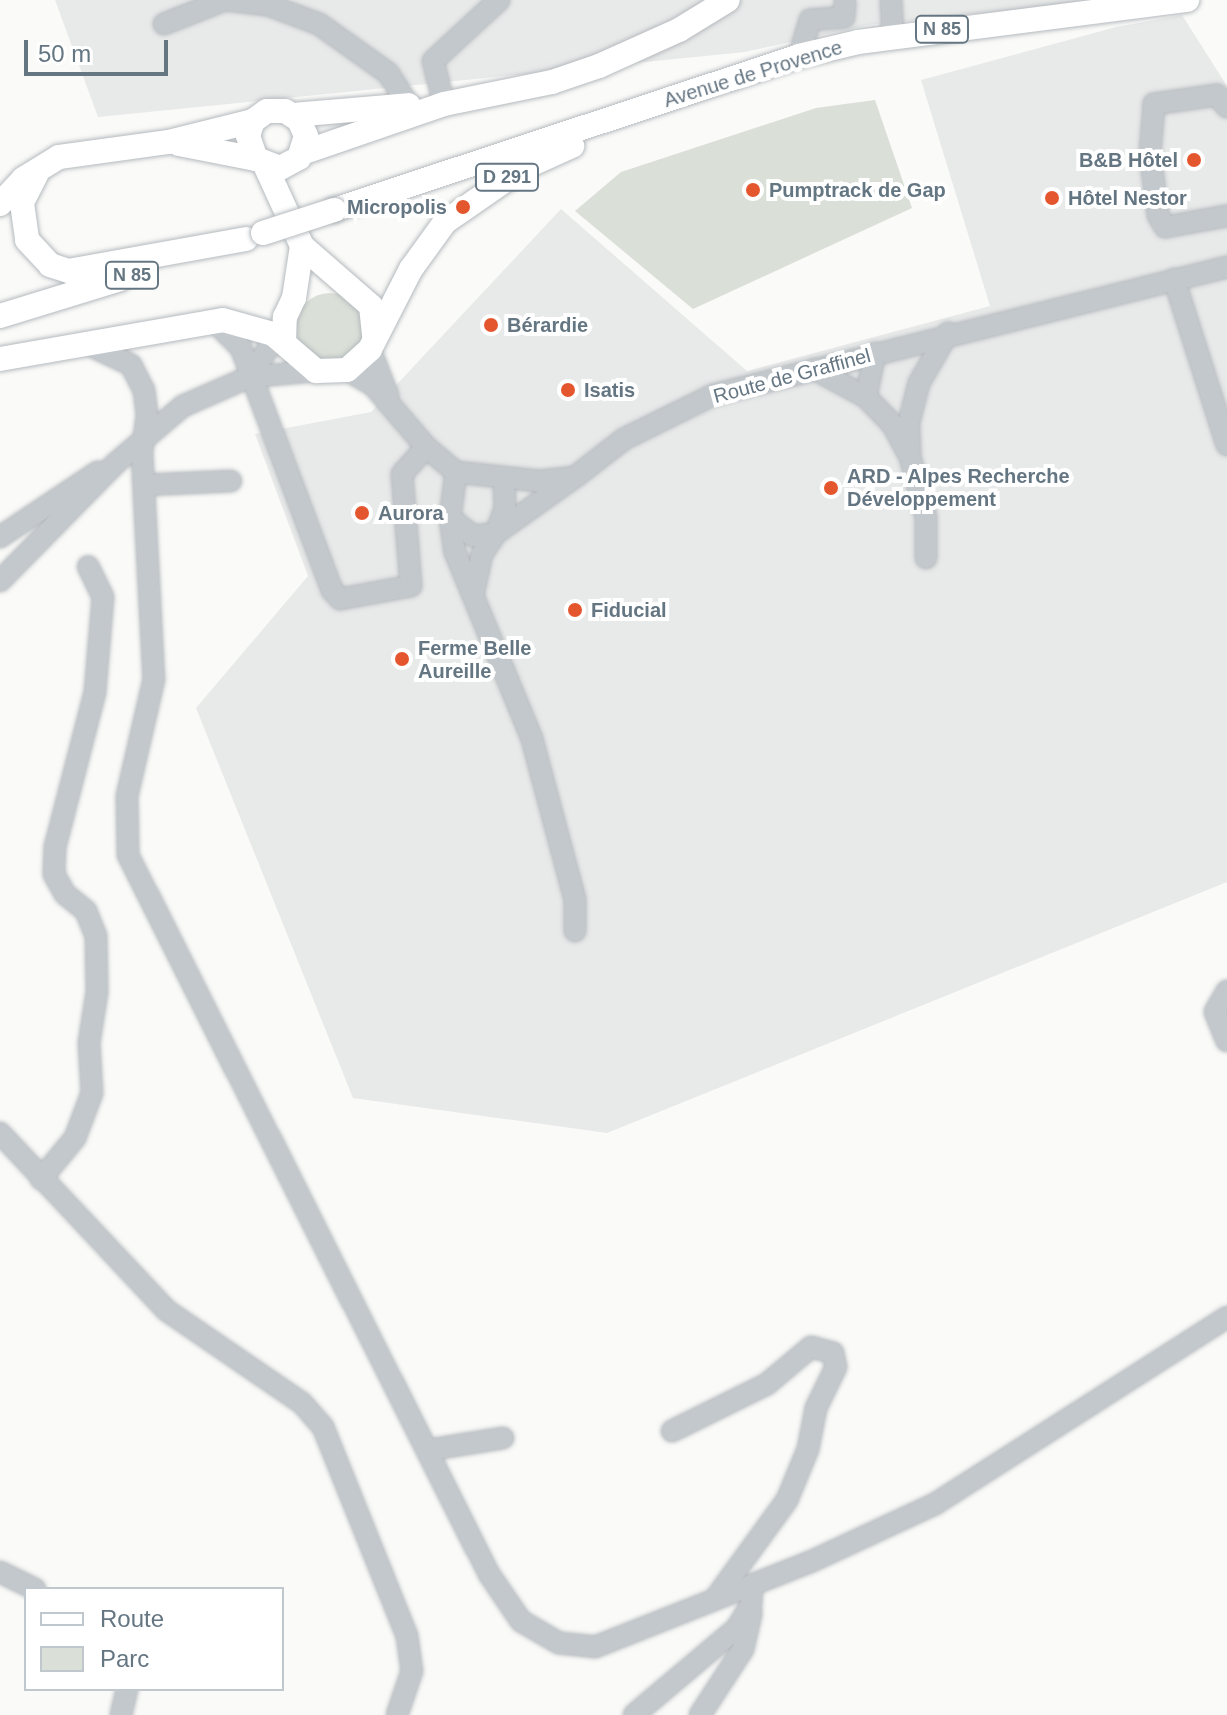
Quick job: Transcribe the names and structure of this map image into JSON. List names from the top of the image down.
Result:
{
  "streets": {
    "main road": ["N 85", "Avenue de Provence", "D 291"],
    "street": ["Route de Graffinel"]
  },
  "crossings": [
    ["N 85", "Avenue de Provence"],
    ["Avenue de Provence", "D 291"]
  ],
  "places": [
    "B&B Hôtel",
    "Pumptrack de Gap",
    "Hôtel Nestor",
    "Micropolis",
    "Bérardie",
    "Isatis",
    "ARD - Alpes Recherche Développement",
    "Aurora",
    "Fiducial",
    "Ferme Belle Aureille"
  ],
  "legend": ["Route", "Parc"],
  "scale_bar": "50 m"
}
